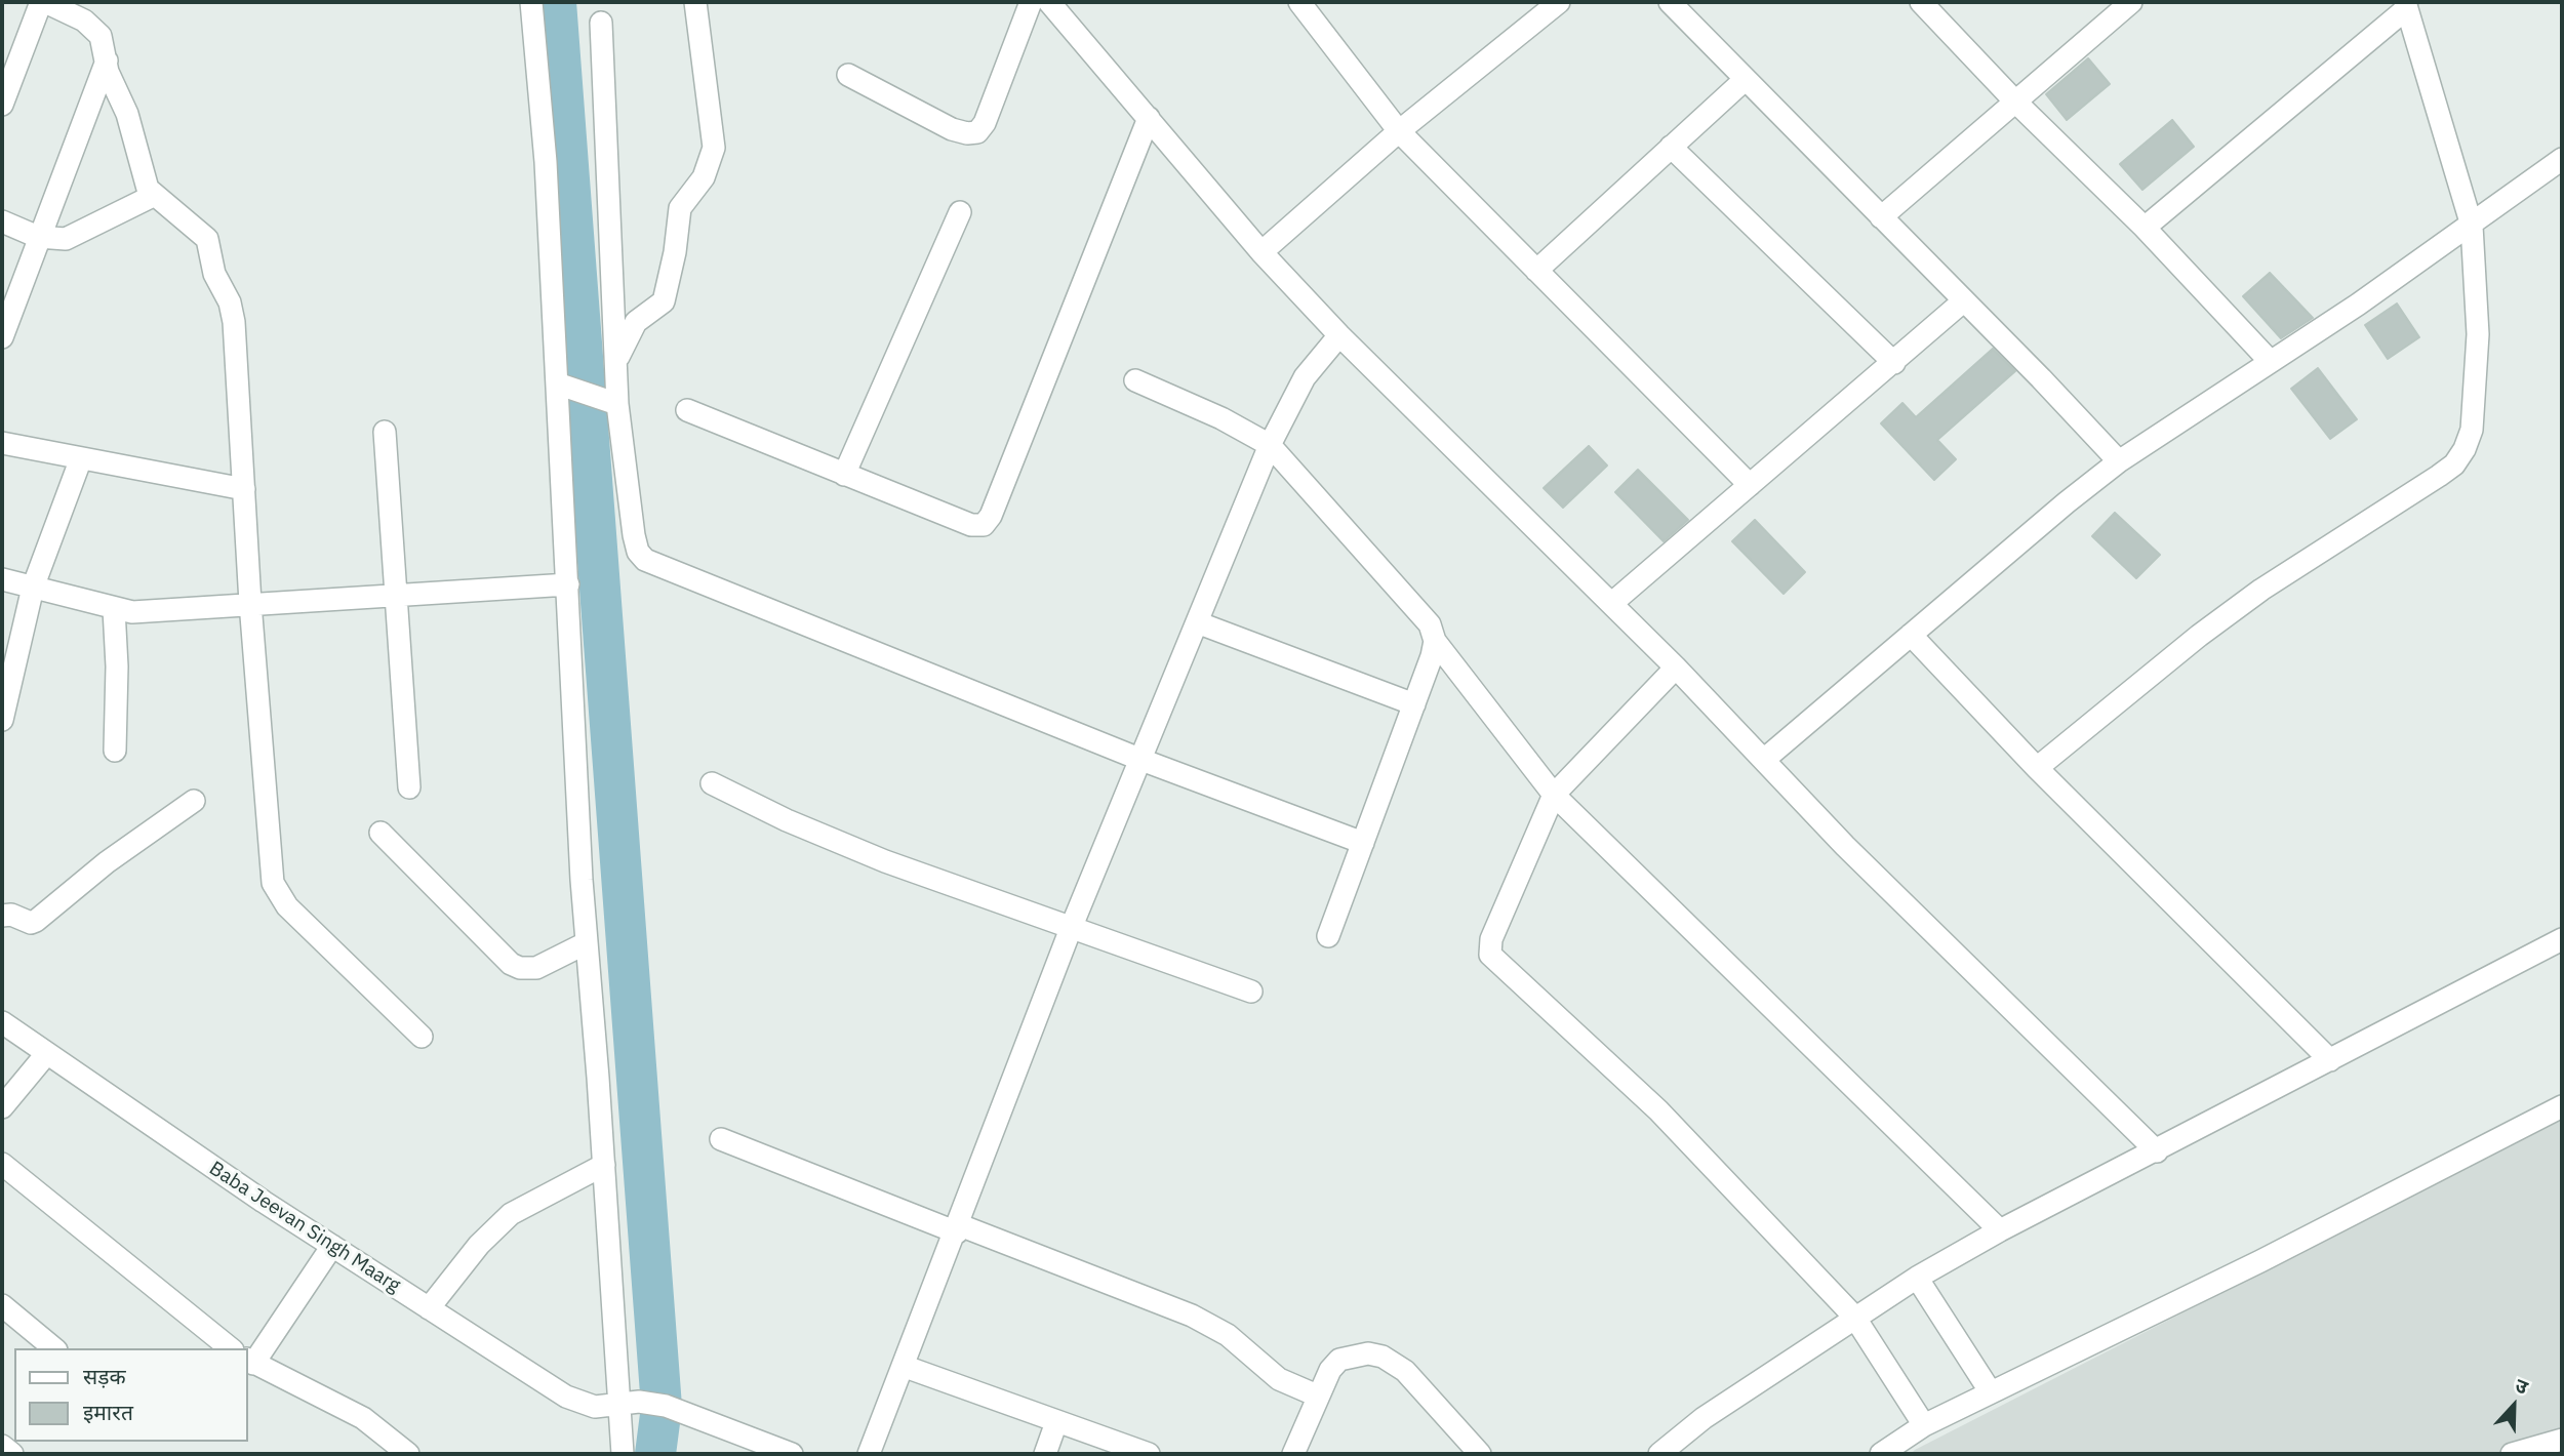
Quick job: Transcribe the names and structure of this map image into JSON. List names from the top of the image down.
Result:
{
  "streets": {
    "street": ["Baba Jeevan Singh Maarg"]
  },
  "legend": ["सड़क", "इमारत"],
  "north": "top"
}
